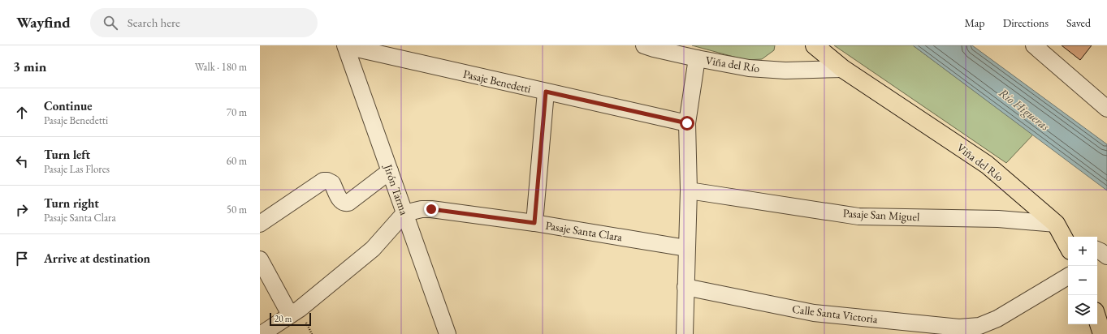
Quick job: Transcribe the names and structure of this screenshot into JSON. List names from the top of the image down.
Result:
{
  "streets": {
    "highway": ["Viña del Río"],
    "street": [
      "Pasaje Benedetti",
      "Jirón Tarma",
      "Pasaje San Miguel",
      "Pasaje Santa Clara",
      "Calle Santa Victoria"
    ]
  },
  "crossings": [
    ["Viña del Río", "Pasaje San Miguel"],
    ["Pasaje Benedetti", "Jirón Tarma"],
    ["Jirón Tarma", "Pasaje Santa Clara"]
  ],
  "water": ["Río Higueras"],
  "scale_bar": "20 m",
  "page": {
    "header": "Wayfind",
    "search": "Search here",
    "nav": ["Map", "Directions", "Saved"],
    "heading": ["3 min", "Walk · 180 m"],
    "list": [
      ["Continue", "Pasaje Benedetti", "70 m"],
      ["Turn left", "Pasaje Las Flores", "60 m"],
      ["Turn right", "Pasaje Santa Clara", "50 m"],
      "Arrive at destination"
    ],
    "map_buttons": ["+", "−"],
    "scale": "20 m"
  }
}
